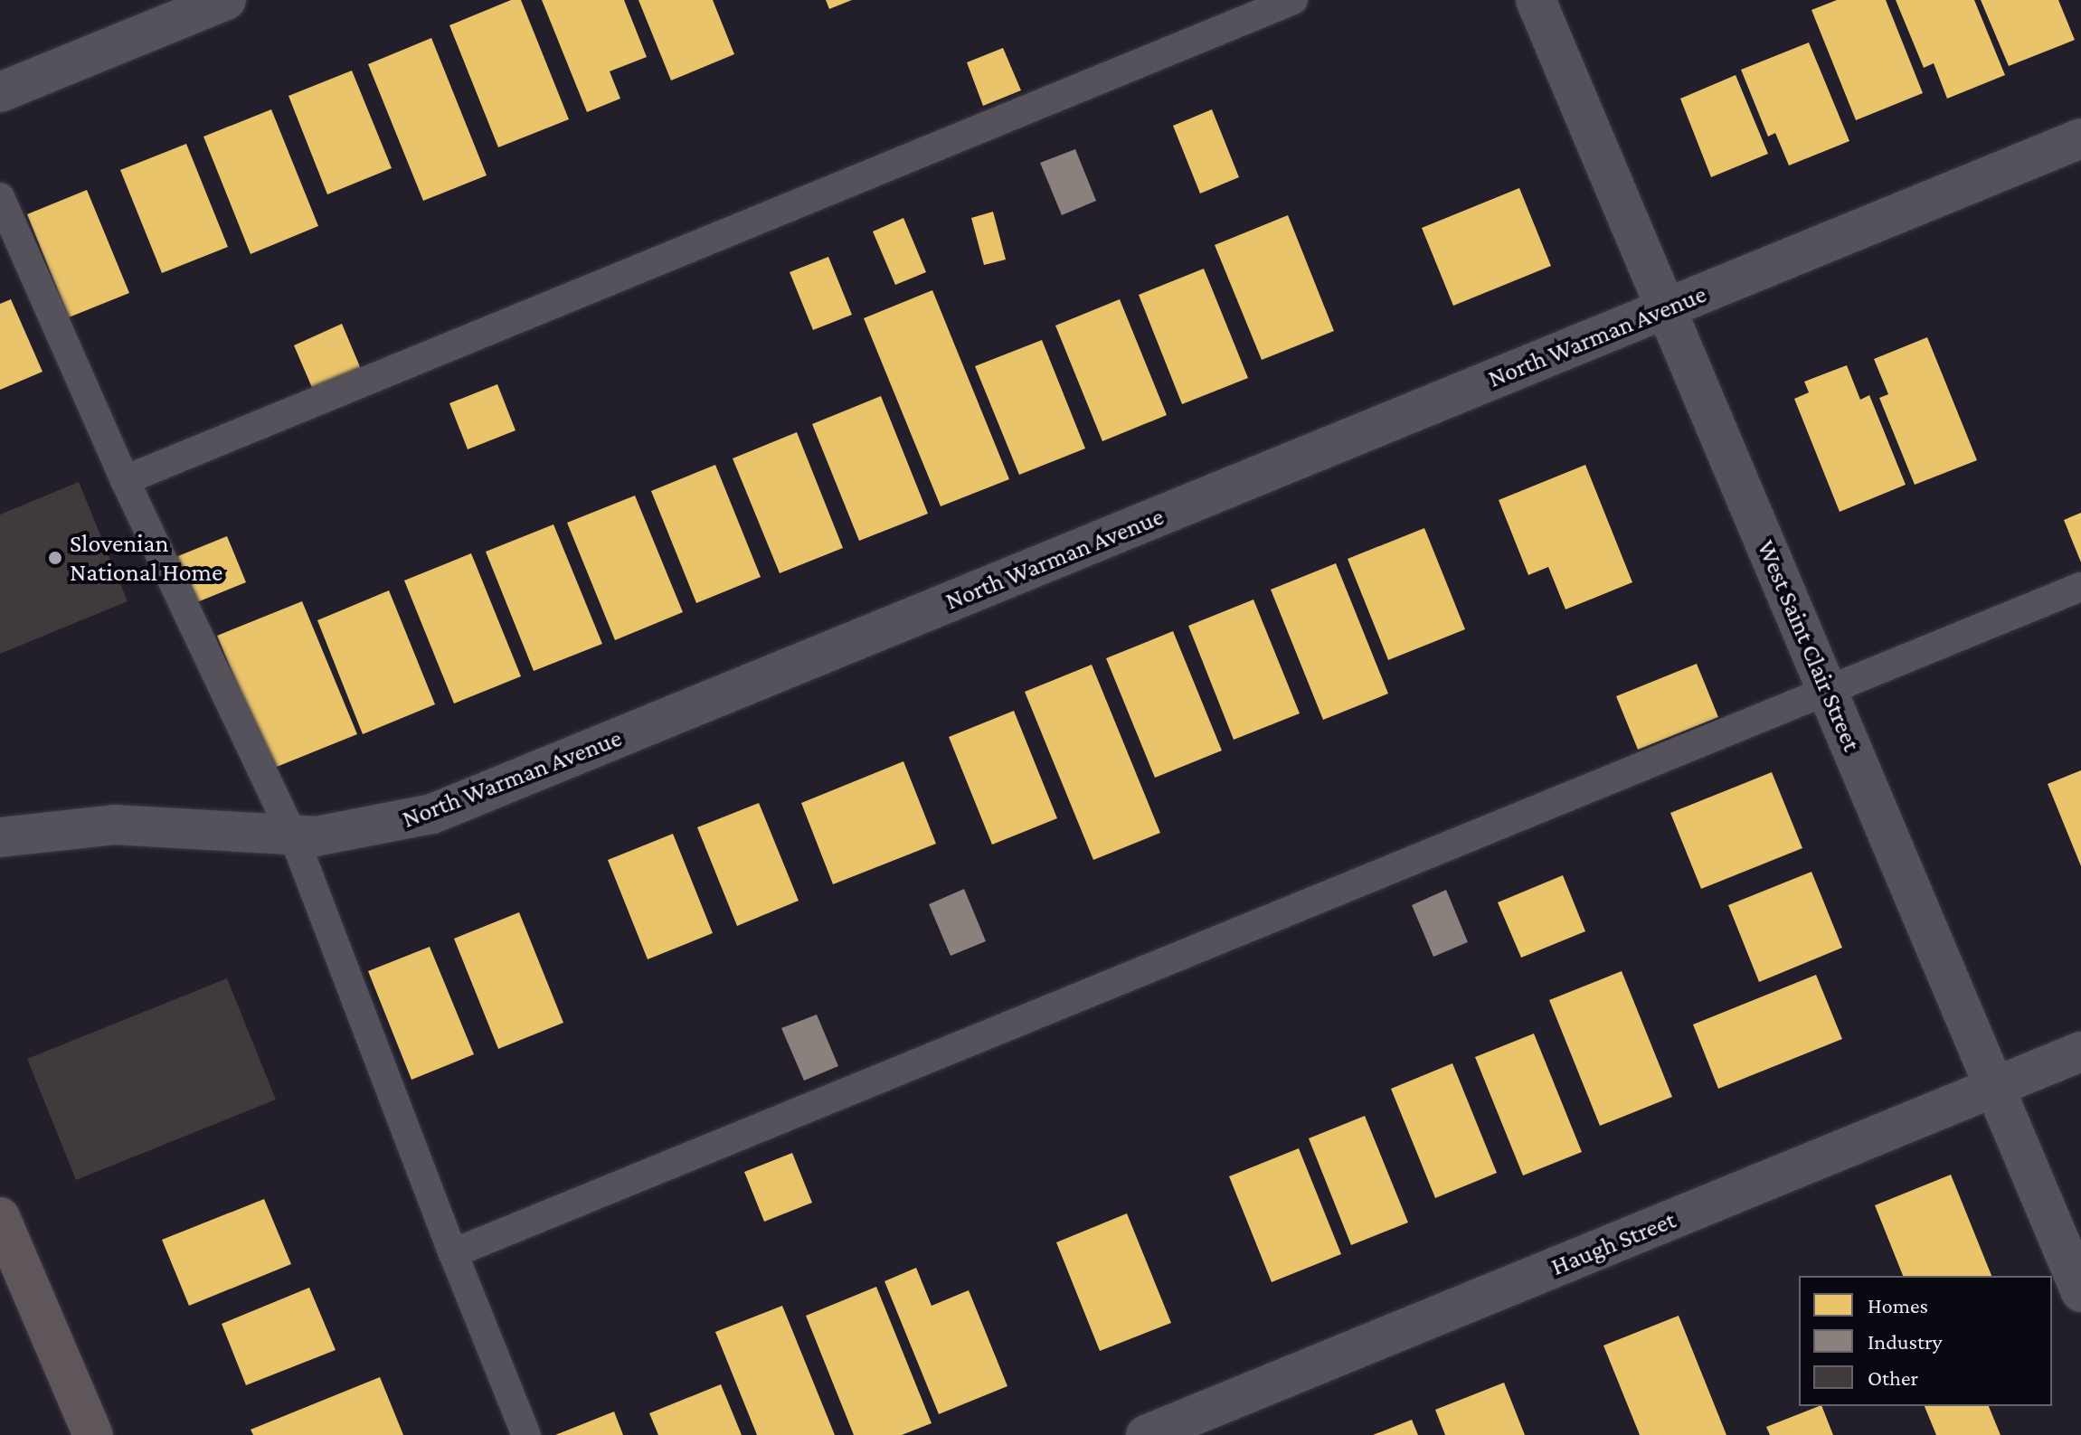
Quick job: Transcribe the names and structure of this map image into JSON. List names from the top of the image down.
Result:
{
  "streets": {
    "street": ["North Warman Avenue", "West Saint Clair Street", "Haugh Street"]
  },
  "crossings": [
    ["North Warman Avenue", "West Saint Clair Street"],
    ["West Saint Clair Street", "Haugh Street"]
  ],
  "places": ["Slovenian National Home"],
  "legend": ["Homes", "Industry", "Other"]
}
